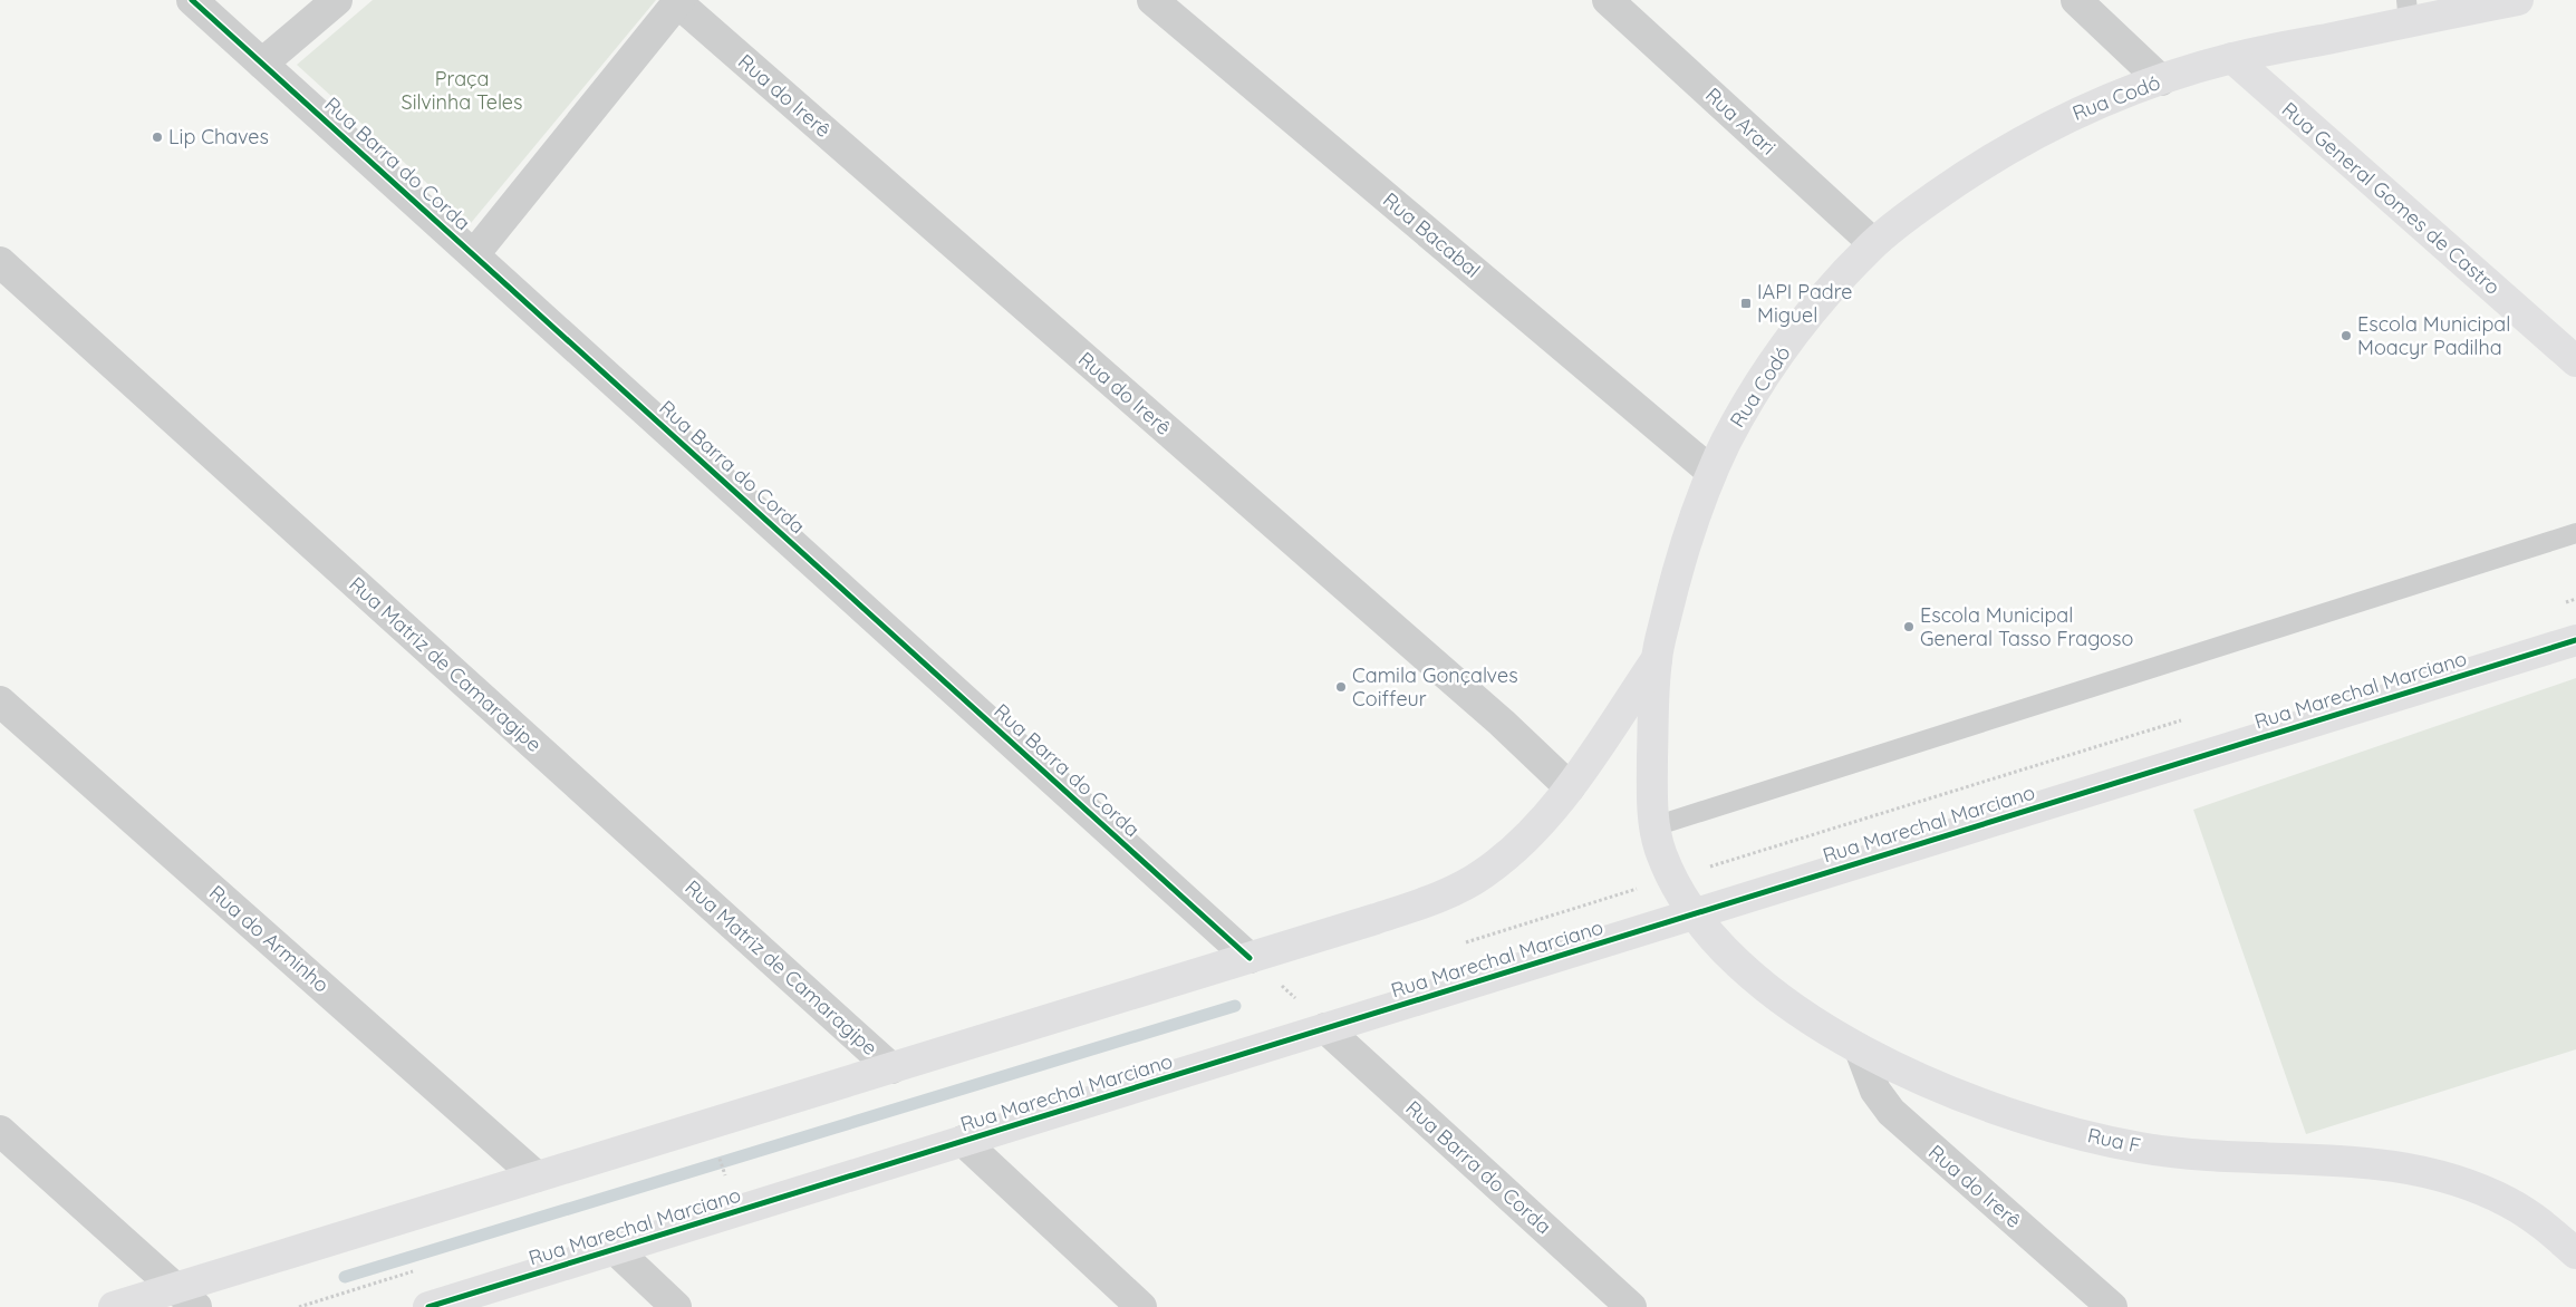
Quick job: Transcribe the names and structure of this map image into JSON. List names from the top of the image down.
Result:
{
  "streets": {
    "main road": [
      "Rua Codó",
      "Rua General Gomes de Castro",
      "Rua Marechal Marciano",
      "Rua F"
    ],
    "street": [
      "Rua do Irerê",
      "Rua Arari",
      "Rua Barra do Corda",
      "Rua Bacabal",
      "Rua Matriz de Camaragipe",
      "Rua do Arminho"
    ]
  },
  "crossings": [
    ["Rua do Irerê", "Rua F"],
    ["Rua Codó", "Rua Arari"],
    ["Rua Codó", "Rua General Gomes de Castro"],
    ["Rua Codó", "Rua Bacabal"],
    ["Rua Codó", "Rua Marechal Marciano"],
    ["Rua Codó", "Rua F"],
    ["Rua Barra do Corda", "Rua Marechal Marciano"],
    ["Rua Marechal Marciano", "Rua F"]
  ],
  "parks": ["Praça Silvinha Teles"],
  "places": {
    "other": [
      "Lip Chaves",
      "Escola Municipal Moacyr Padilha",
      "Escola Municipal General Tasso Fragoso",
      "Camila Gonçalves Coiffeur"
    ],
    "transit": ["IAPI Padre Miguel"]
  }
}
